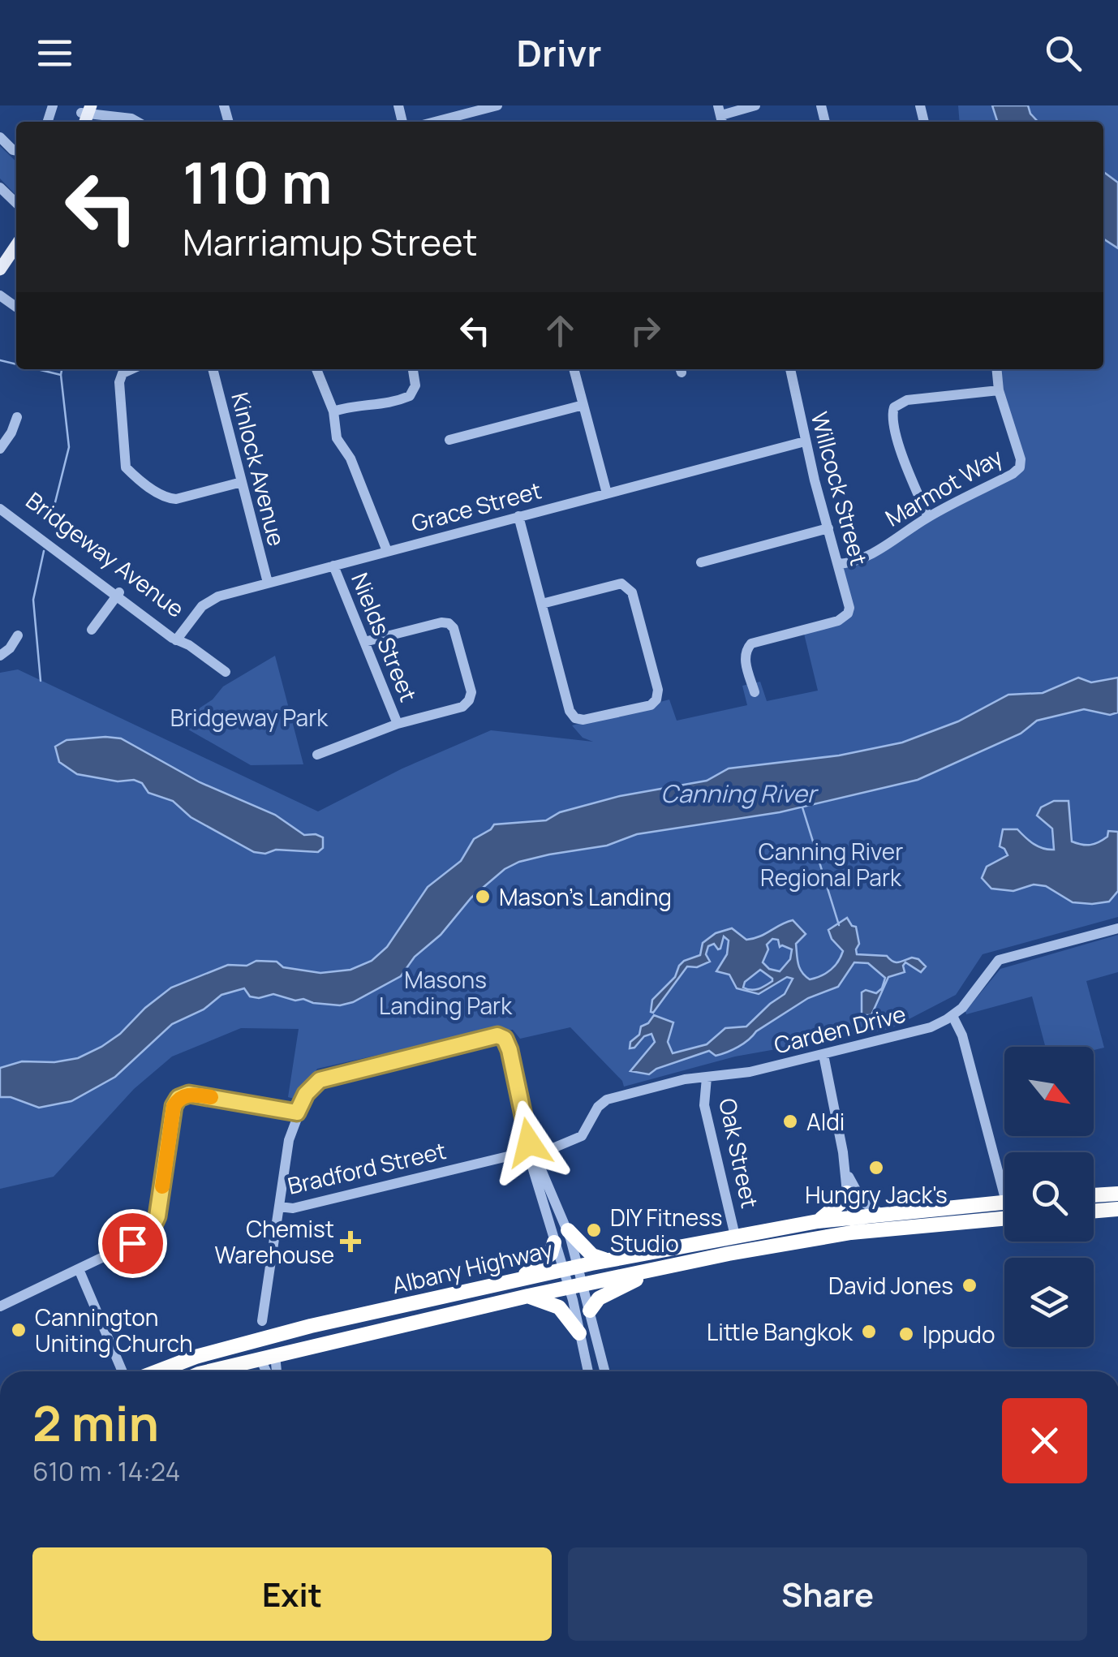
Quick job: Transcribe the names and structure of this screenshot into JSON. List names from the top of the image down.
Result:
{
  "streets": {
    "highway": ["Albany Highway"],
    "street": [
      "Kinlock Avenue",
      "Marmot Way",
      "Willcock Street",
      "Grace Street",
      "Bridgeway Avenue",
      "Nields Street",
      "Carden Drive",
      "Oak Street",
      "Bradford Street"
    ]
  },
  "crossings": [
    ["Kinlock Avenue", "Grace Street"],
    ["Marmot Way", "Willcock Street"],
    ["Willcock Street", "Grace Street"],
    ["Grace Street", "Bridgeway Avenue"],
    ["Grace Street", "Nields Street"],
    ["Carden Drive", "Oak Street"],
    ["Carden Drive", "Bradford Street"],
    ["Oak Street", "Albany Highway"]
  ],
  "water": ["Canning River"],
  "parks": ["Bridgeway Park", "Canning River Regional Park", "Masons Landing Park"],
  "places": {
    "other": [
      "Mason's Landing",
      "Aldi",
      "Hungry Jack's",
      "DIY Fitness Studio",
      "David Jones",
      "Cannington Uniting Church",
      "Little Bangkok",
      "Ippudo"
    ],
    "health": ["Chemist Warehouse"]
  },
  "north": "bottom right",
  "page": {
    "header": "Drivr",
    "turn": ["110 m", "Marriamup Street"],
    "heading": ["2 min", "610 m · 14:24"],
    "buttons": ["Exit", "Share"]
  }
}
